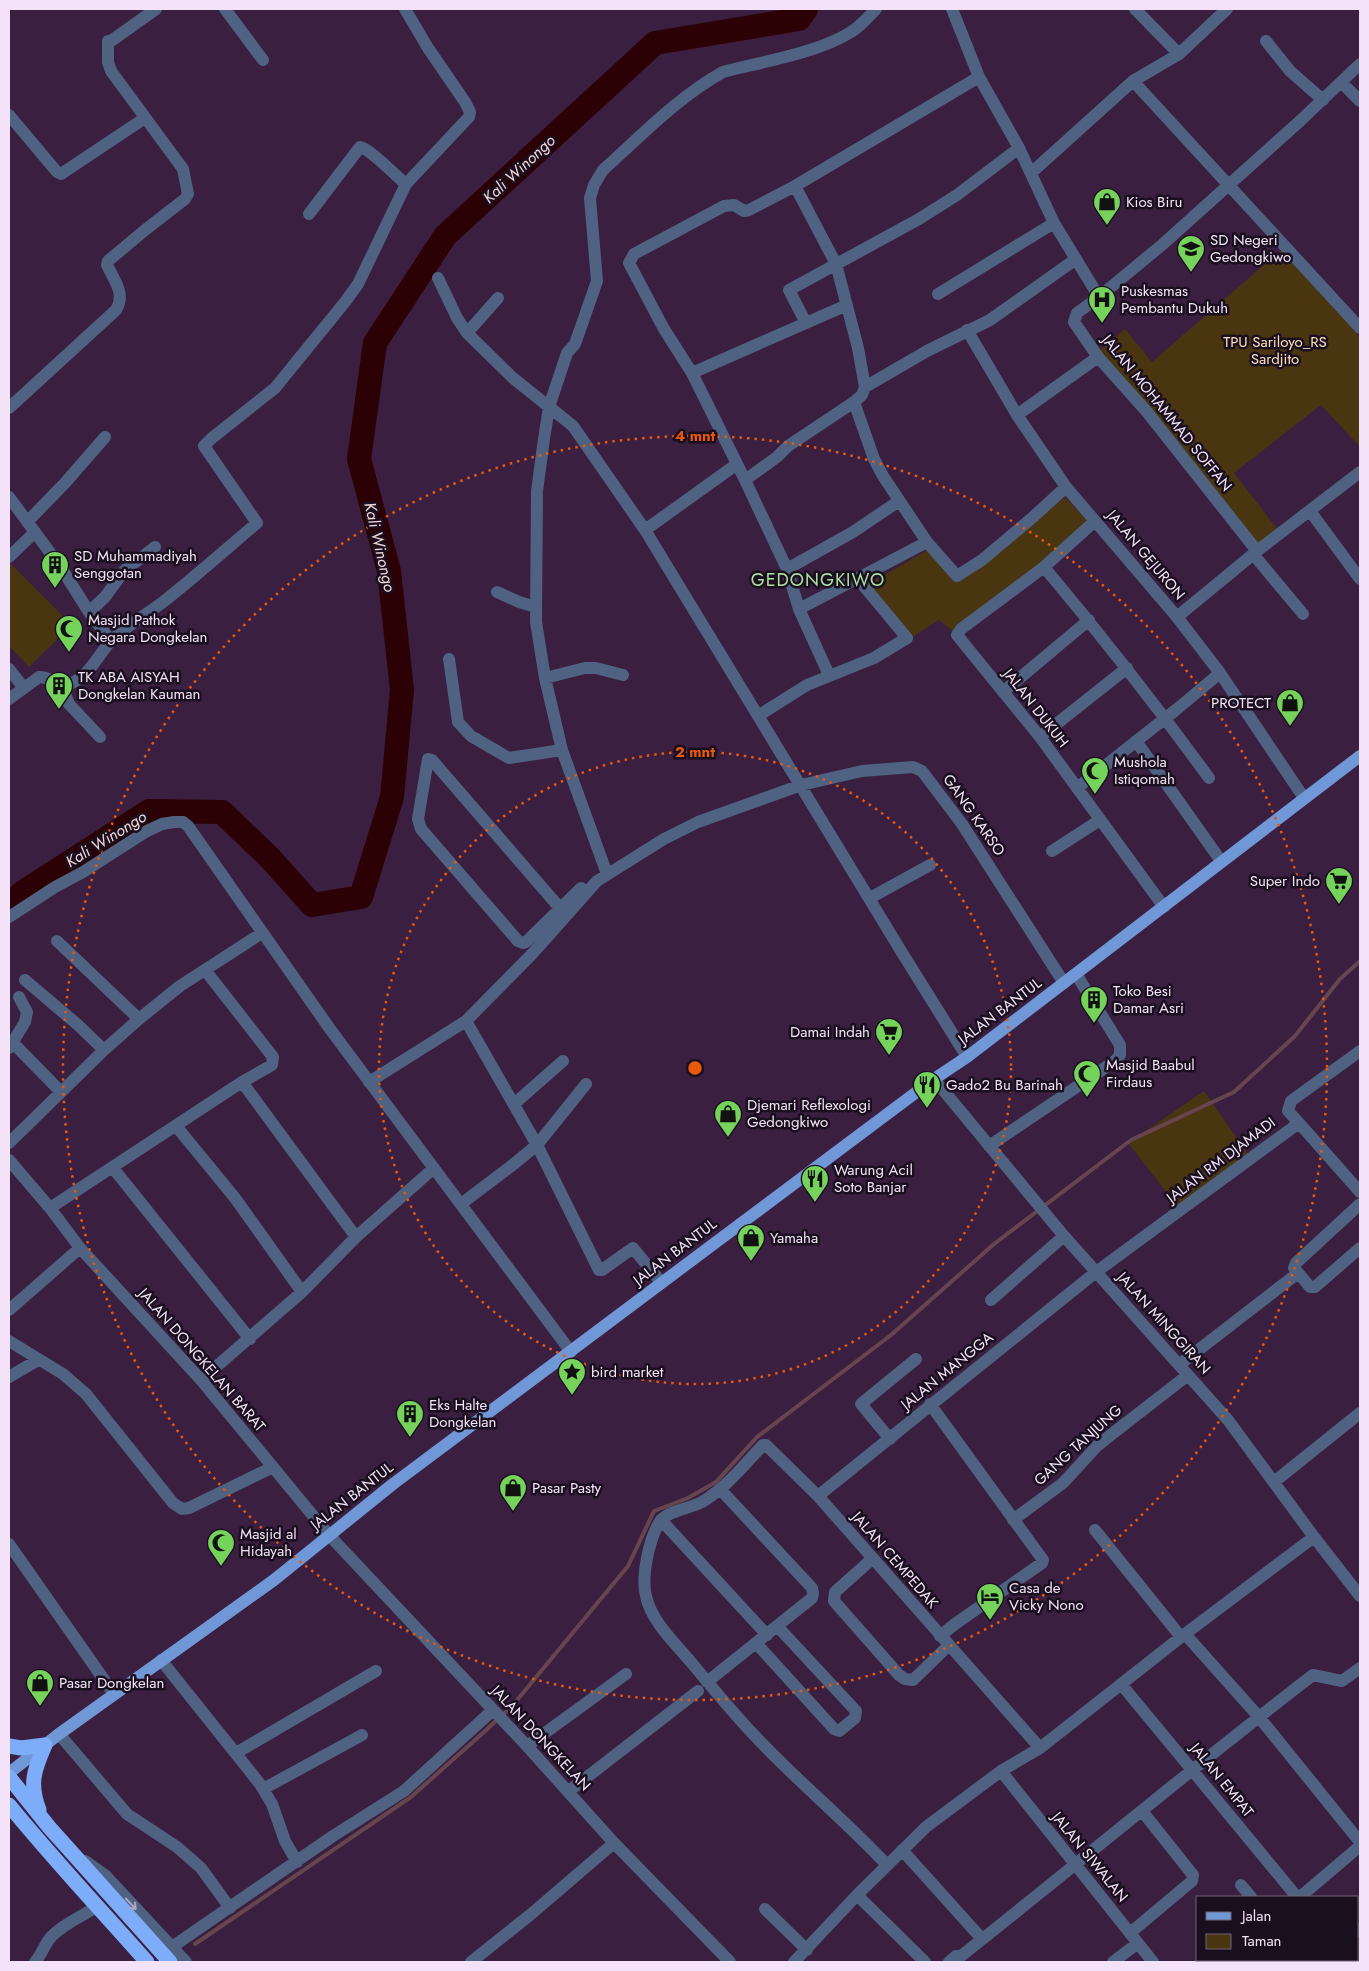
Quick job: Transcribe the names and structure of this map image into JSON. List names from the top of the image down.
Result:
{
  "streets": {
    "main road": ["JALAN BANTUL"],
    "street": [
      "JALAN MOHAMMAD SOFFAN",
      "JALAN GEJURON",
      "JALAN DUKUH",
      "GANG KARSO",
      "JALAN RM DJAMADI",
      "JALAN MINGGIRAN",
      "JALAN DONGKELAN BARAT",
      "JALAN MANGGA",
      "GANG TANJUNG",
      "JALAN CEMPEDAK",
      "JALAN DONGKELAN",
      "JALAN EMPAT",
      "JALAN SIWALAN"
    ]
  },
  "crossings": [
    ["JALAN GEJURON", "JALAN BANTUL"],
    ["JALAN DUKUH", "JALAN BANTUL"],
    ["GANG KARSO", "JALAN BANTUL"],
    ["JALAN BANTUL", "JALAN MINGGIRAN"],
    ["JALAN BANTUL", "JALAN DONGKELAN BARAT"],
    ["JALAN BANTUL", "JALAN DONGKELAN"],
    ["JALAN RM DJAMADI", "JALAN MINGGIRAN"],
    ["JALAN RM DJAMADI", "JALAN MANGGA"],
    ["JALAN MINGGIRAN", "JALAN MANGGA"],
    ["JALAN MINGGIRAN", "GANG TANJUNG"],
    ["JALAN DONGKELAN BARAT", "JALAN DONGKELAN"],
    ["JALAN MANGGA", "JALAN CEMPEDAK"]
  ],
  "districts": ["GEDONGKIWO"],
  "water": ["Kali Winongo"],
  "parks": ["TPU Sariloyo_RS Sardjito"],
  "places": {
    "shop": [
      "Kios Biru",
      "PROTECT",
      "Djemari Reflexologi Gedongkiwo",
      "Yamaha",
      "Pasar Pasty",
      "Pasar Dongkelan"
    ],
    "school or university": ["SD Negeri Gedongkiwo"],
    "hospital": ["Puskesmas Pembantu Dukuh"],
    "building": [
      "SD Muhammadiyah Senggotan",
      "TK ABA AISYAH Dongkelan Kauman",
      "Toko Besi Damar Asri",
      "Eks Halte Dongkelan"
    ],
    "mosque": [
      "Masjid Pathok Negara Dongkelan",
      "Mushola Istiqomah",
      "Masjid Baabul Firdaus",
      "Masjid al Hidayah"
    ],
    "supermarket": ["Super Indo", "Damai Indah"],
    "restaurant": ["Gado2 Bu Barinah", "Warung Acil Soto Banjar"],
    "place": ["bird market"],
    "hotel": ["Casa de Vicky Nono"]
  },
  "legend": ["Jalan", "Taman"],
  "rings": ["4 mnt", "2 mnt"]
}
